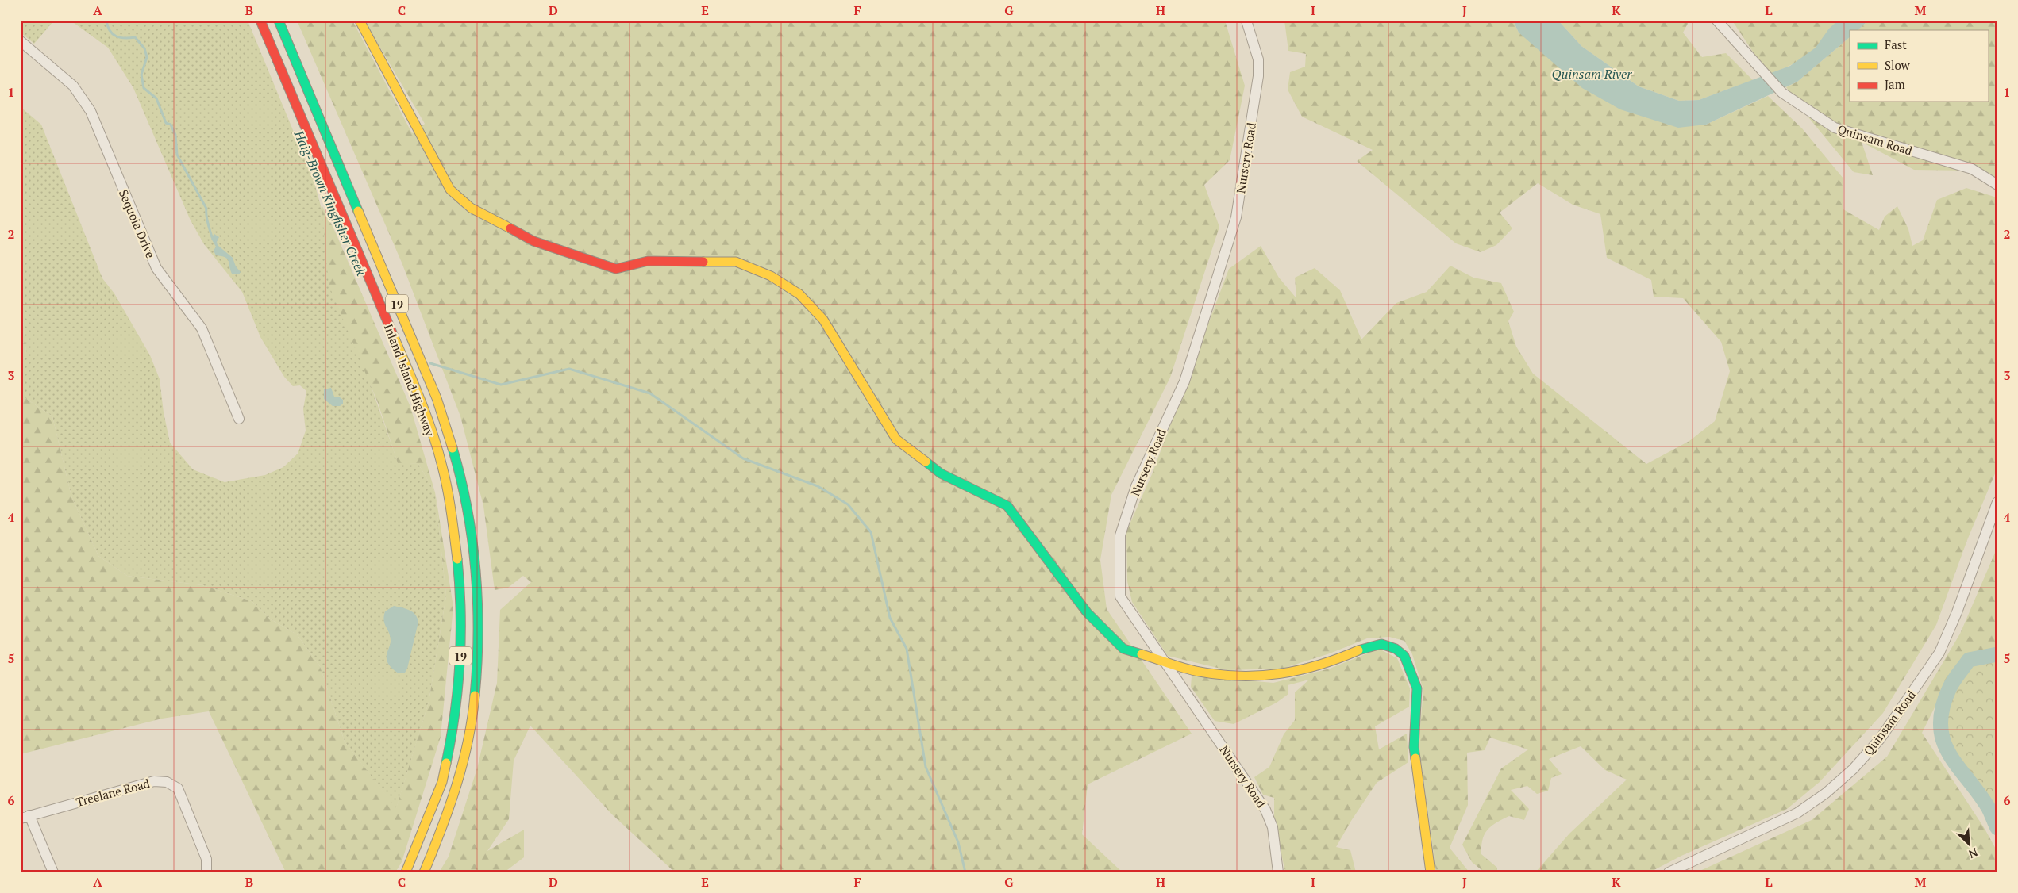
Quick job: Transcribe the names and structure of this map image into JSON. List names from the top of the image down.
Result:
{
  "streets": {
    "main road": ["19", "Inland Island Highway"],
    "street": [
      "Quinsam Road",
      "Nursery Road",
      "Sequoia Drive",
      "Treelane Road"
    ]
  },
  "water": ["Quinsam River", "Haig-Brown Kingfisher Creek"],
  "legend": ["Fast", "Slow", "Jam"],
  "north": "bottom right",
  "grid": {
    "columns": [
      "A",
      "B",
      "C",
      "D",
      "E",
      "F",
      "G",
      "H",
      "I",
      "J",
      "K",
      "L",
      "M"
    ],
    "rows": [
      "1",
      "2",
      "3",
      "4",
      "5",
      "6"
    ]
  }
}
